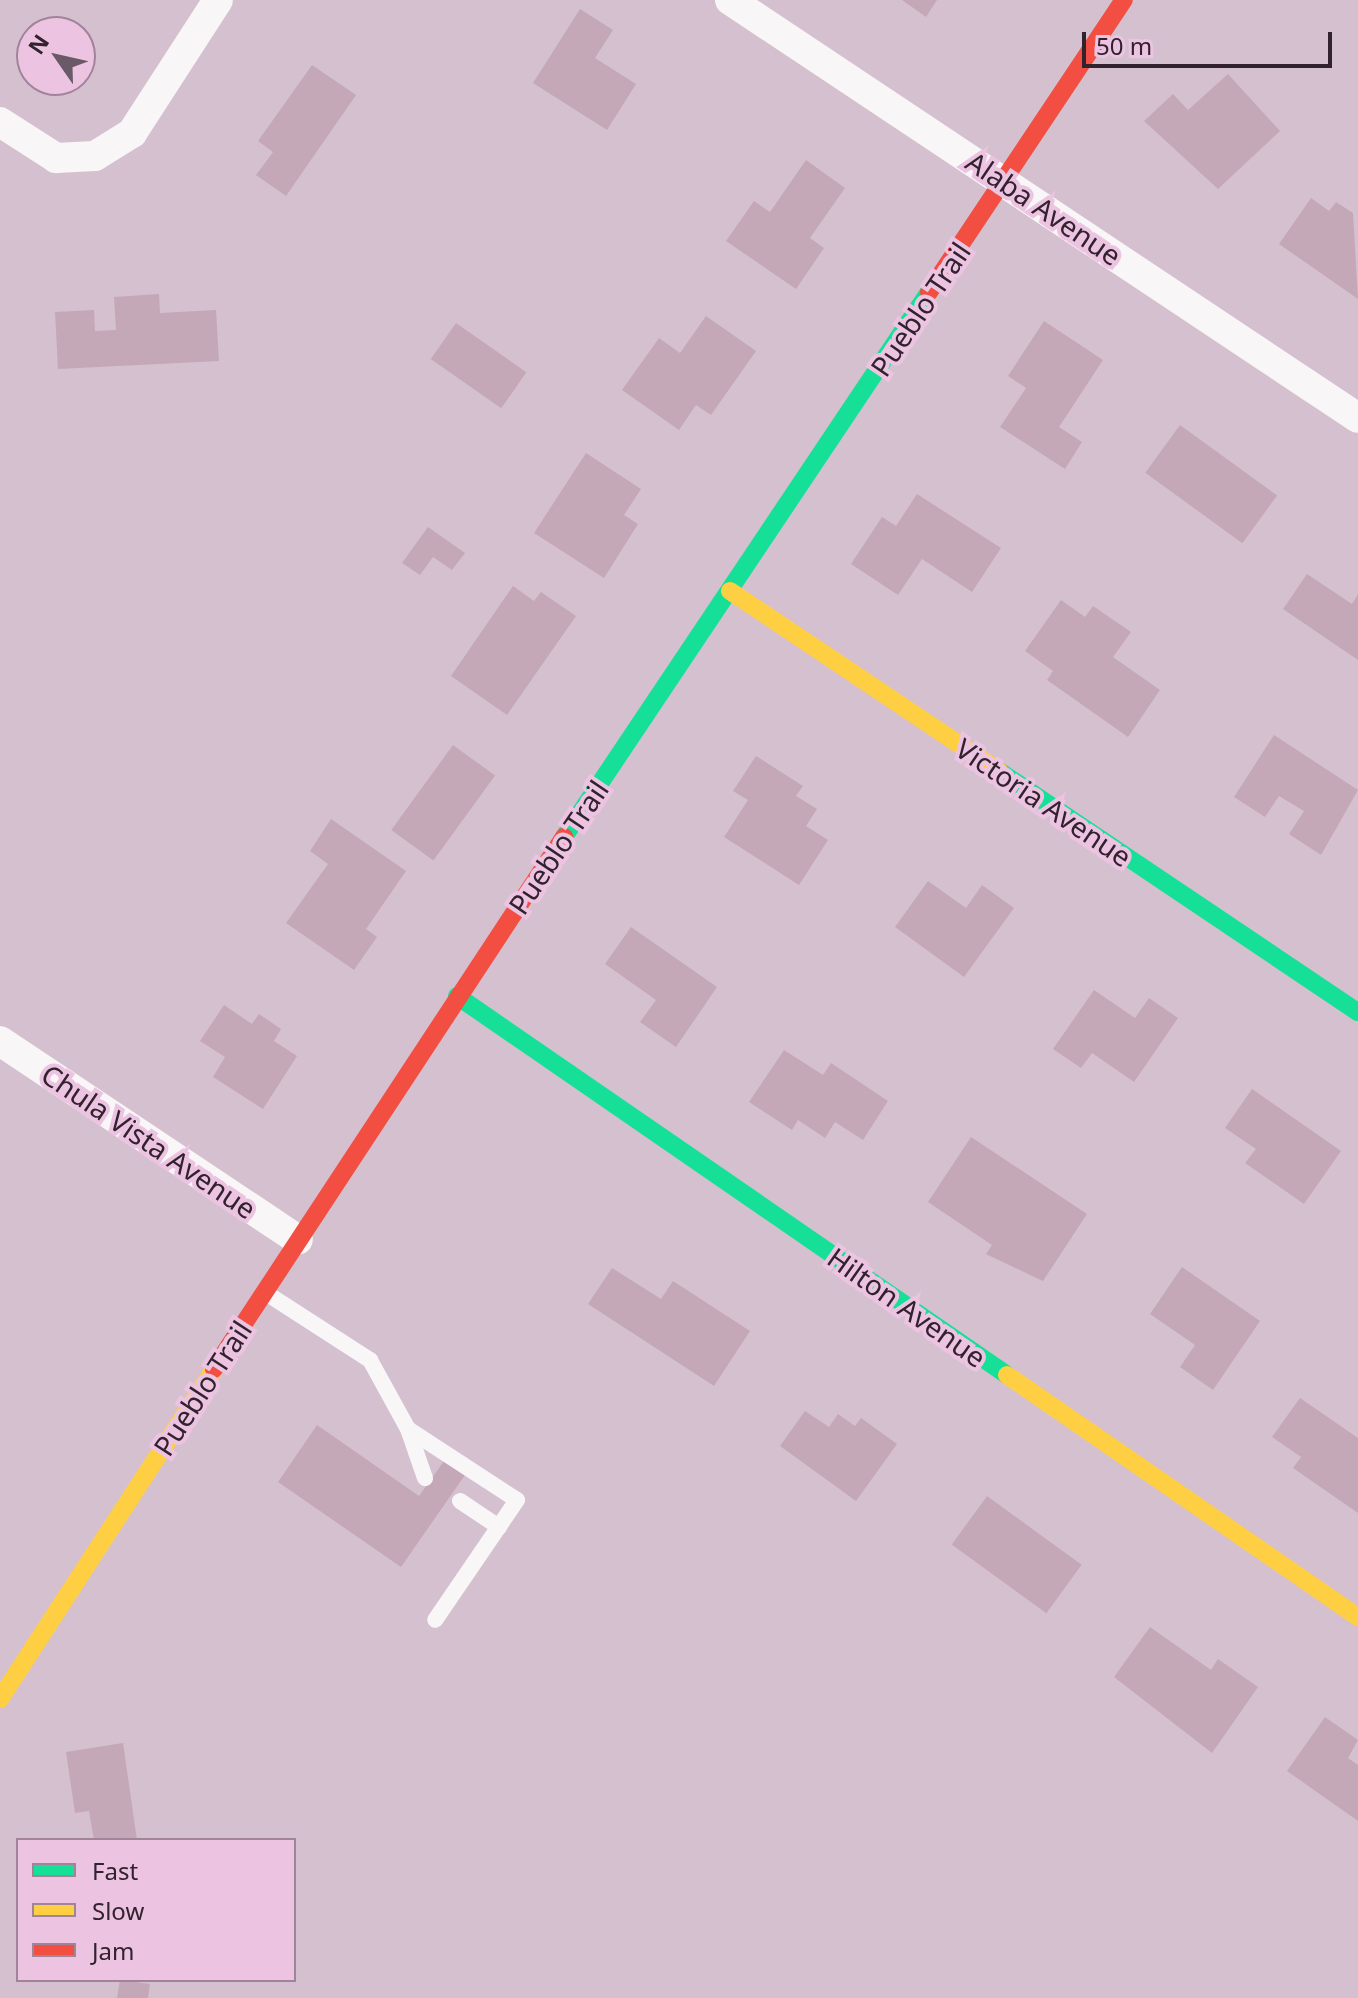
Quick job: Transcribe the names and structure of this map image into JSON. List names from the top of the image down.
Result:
{
  "streets": {
    "street": [
      "Alaba Avenue",
      "Pueblo Trail",
      "Victoria Avenue",
      "Chula Vista Avenue",
      "Hilton Avenue"
    ]
  },
  "crossings": [
    ["Alaba Avenue", "Pueblo Trail"],
    ["Pueblo Trail", "Victoria Avenue"],
    ["Pueblo Trail", "Chula Vista Avenue"],
    ["Pueblo Trail", "Hilton Avenue"]
  ],
  "legend": ["Fast", "Slow", "Jam"],
  "scale_bar": "50 m",
  "north": "top left"
}
